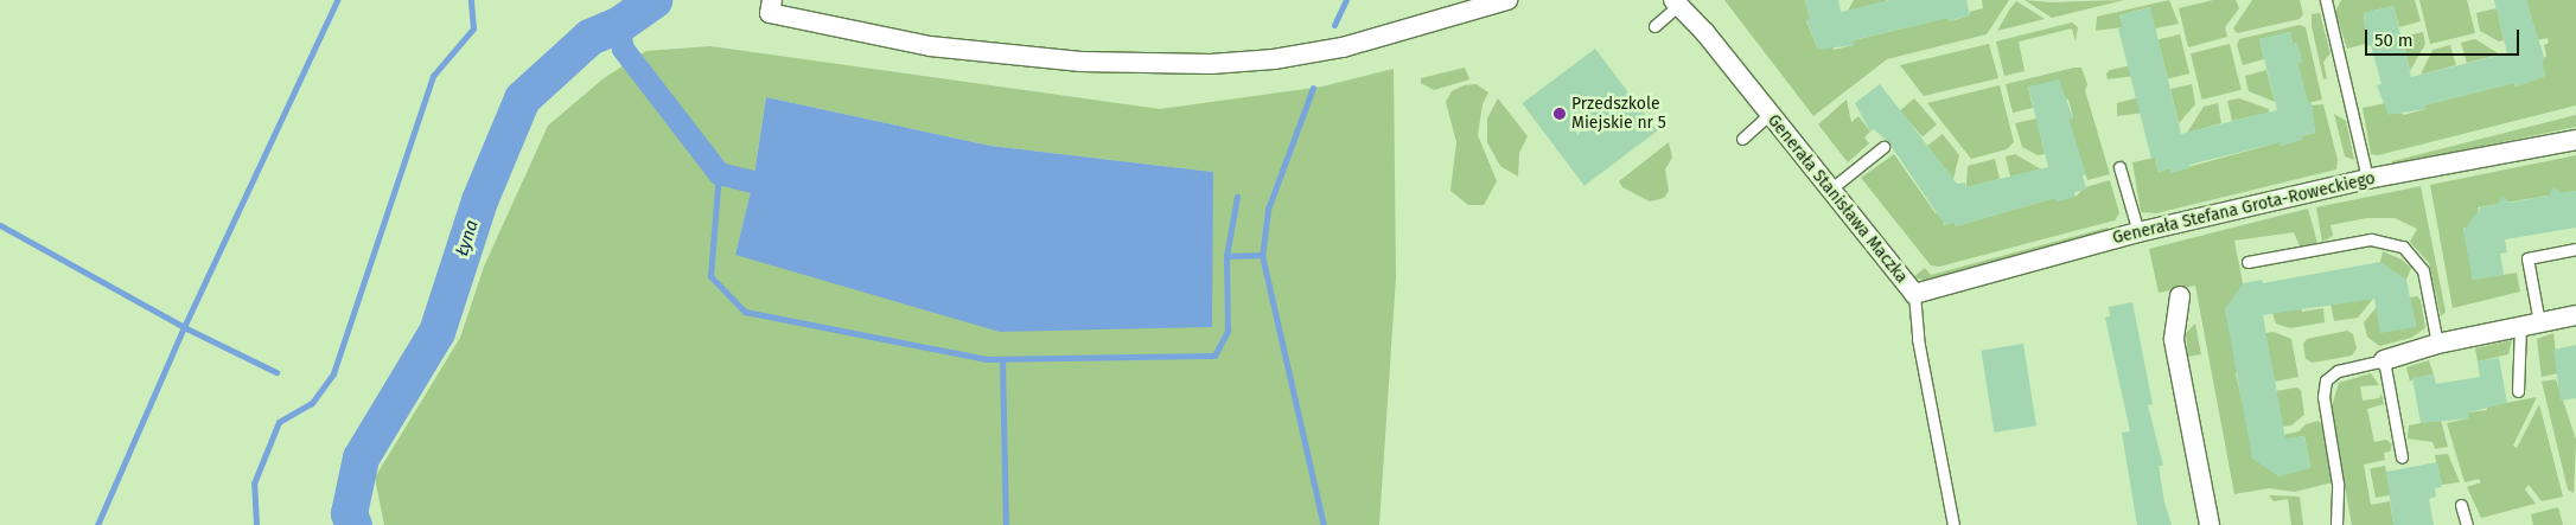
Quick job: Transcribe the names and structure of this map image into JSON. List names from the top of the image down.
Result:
{
  "streets": {
    "street": ["Generała Stanisława Maczka", "Generała Stefana Grota-Roweckiego"]
  },
  "crossings": [
    ["Generała Stanisława Maczka", "Generała Stefana Grota-Roweckiego"]
  ],
  "water": ["Łyna"],
  "places": ["Przedszkole Miejskie nr 5"],
  "scale_bar": "50 m"
}
